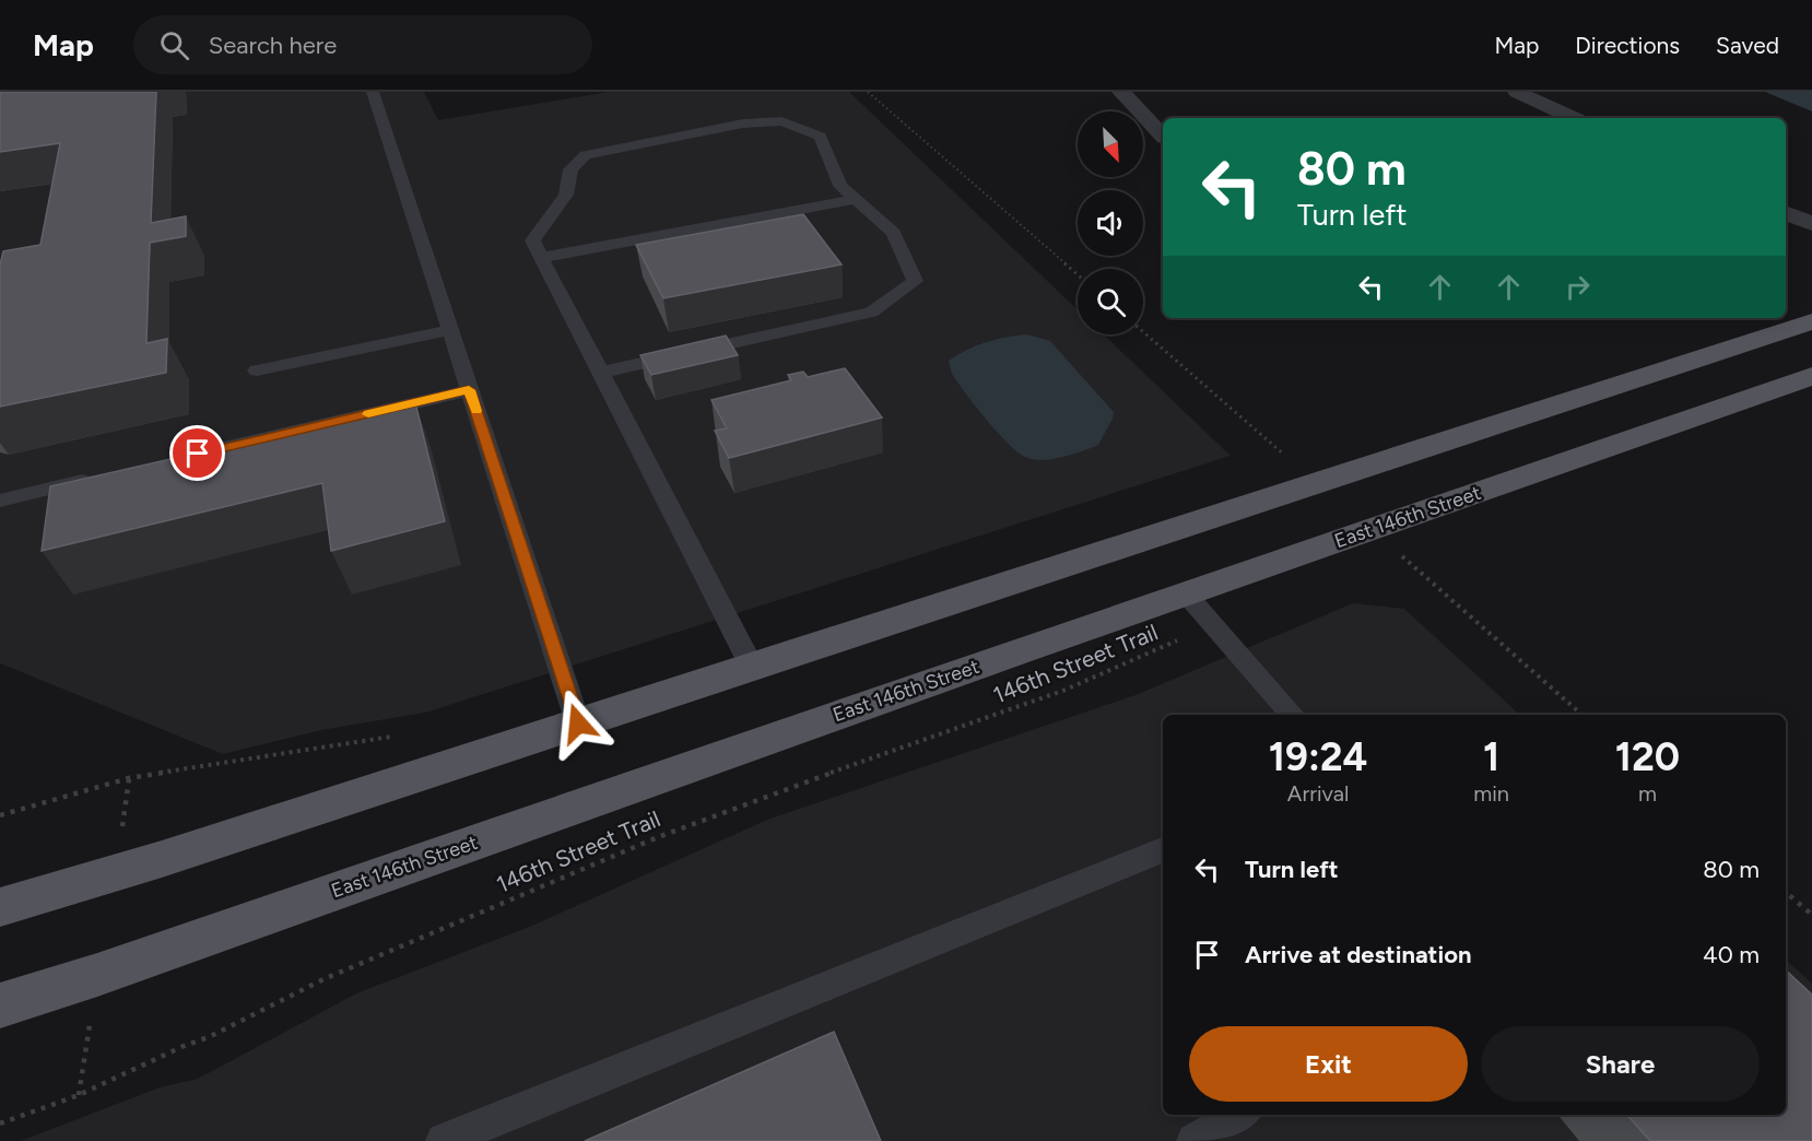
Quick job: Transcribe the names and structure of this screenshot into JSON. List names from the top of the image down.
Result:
{
  "streets": {
    "main road": ["East 146th Street"],
    "path": ["146th Street Trail"]
  },
  "north": "bottom right",
  "page": {
    "header": "Map",
    "search": "Search here",
    "nav": ["Map", "Directions", "Saved"],
    "turn": ["80 m", "Turn left"],
    "eta": [
      "19:24",
      "Arrival",
      "1",
      "min",
      "120",
      "m"
    ],
    "list": [
      {
        "name": "Turn left",
        "value": "80 m"
      },
      {
        "name": "Arrive at destination",
        "value": "40 m"
      }
    ],
    "buttons": ["Exit", "Share"]
  }
}
